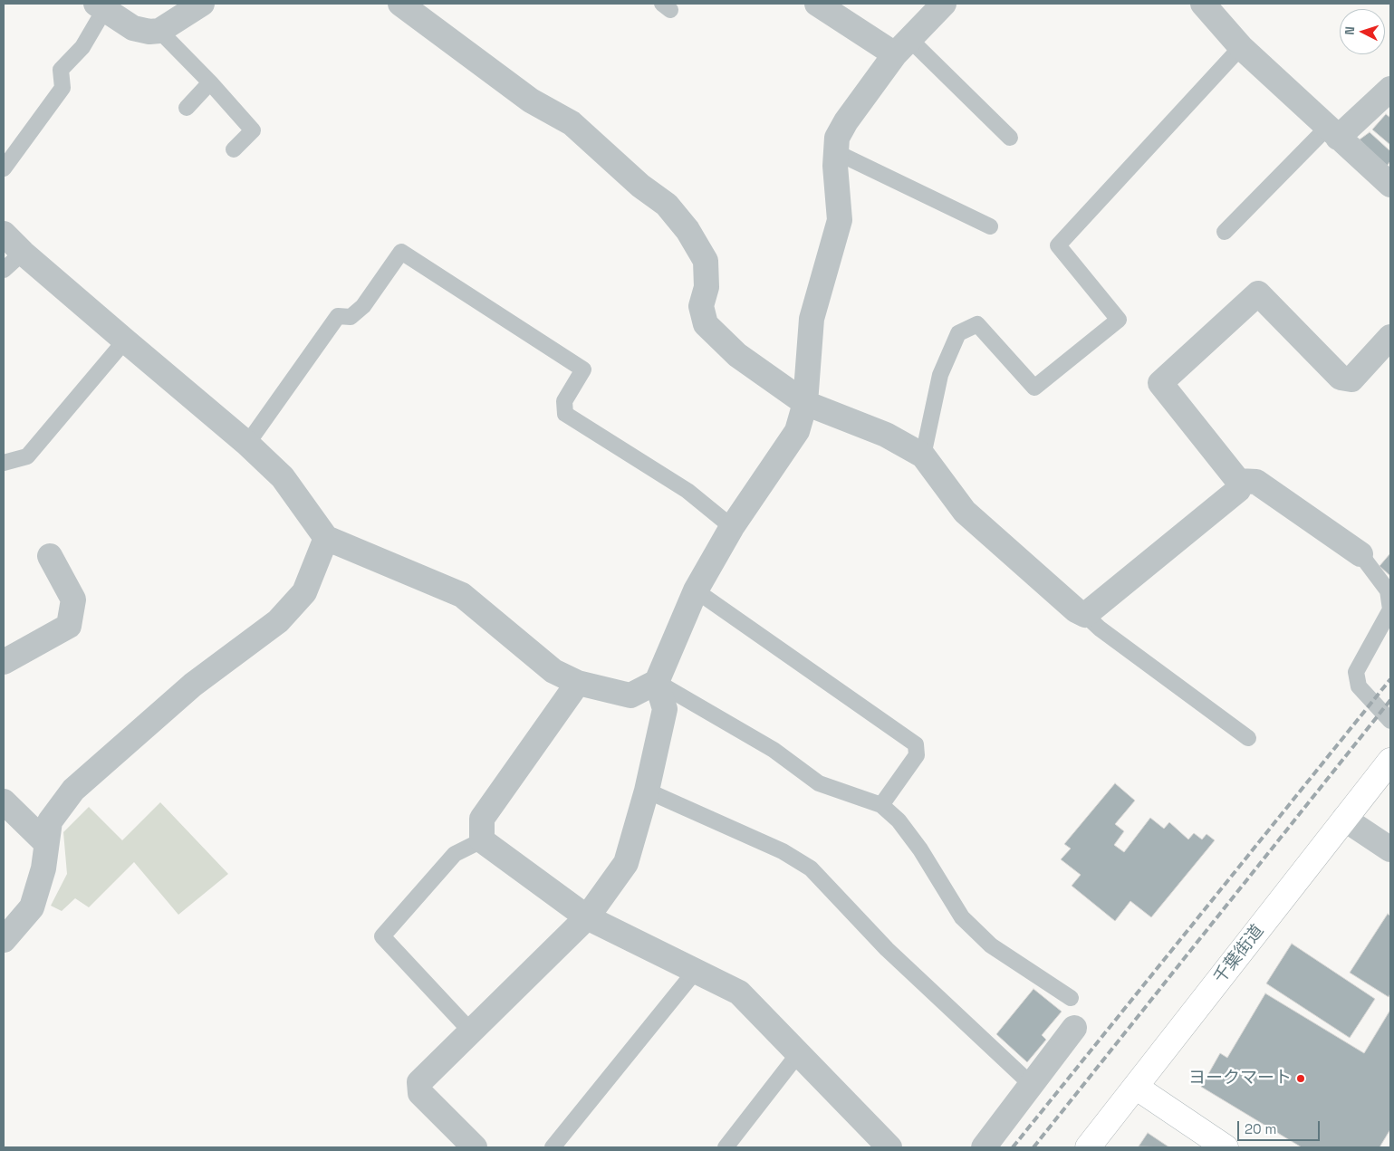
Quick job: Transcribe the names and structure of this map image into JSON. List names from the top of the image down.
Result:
{
  "streets": {
    "main road": ["千葉街道"]
  },
  "places": ["ヨークマート"],
  "scale_bar": "20 m",
  "north": "left"
}
